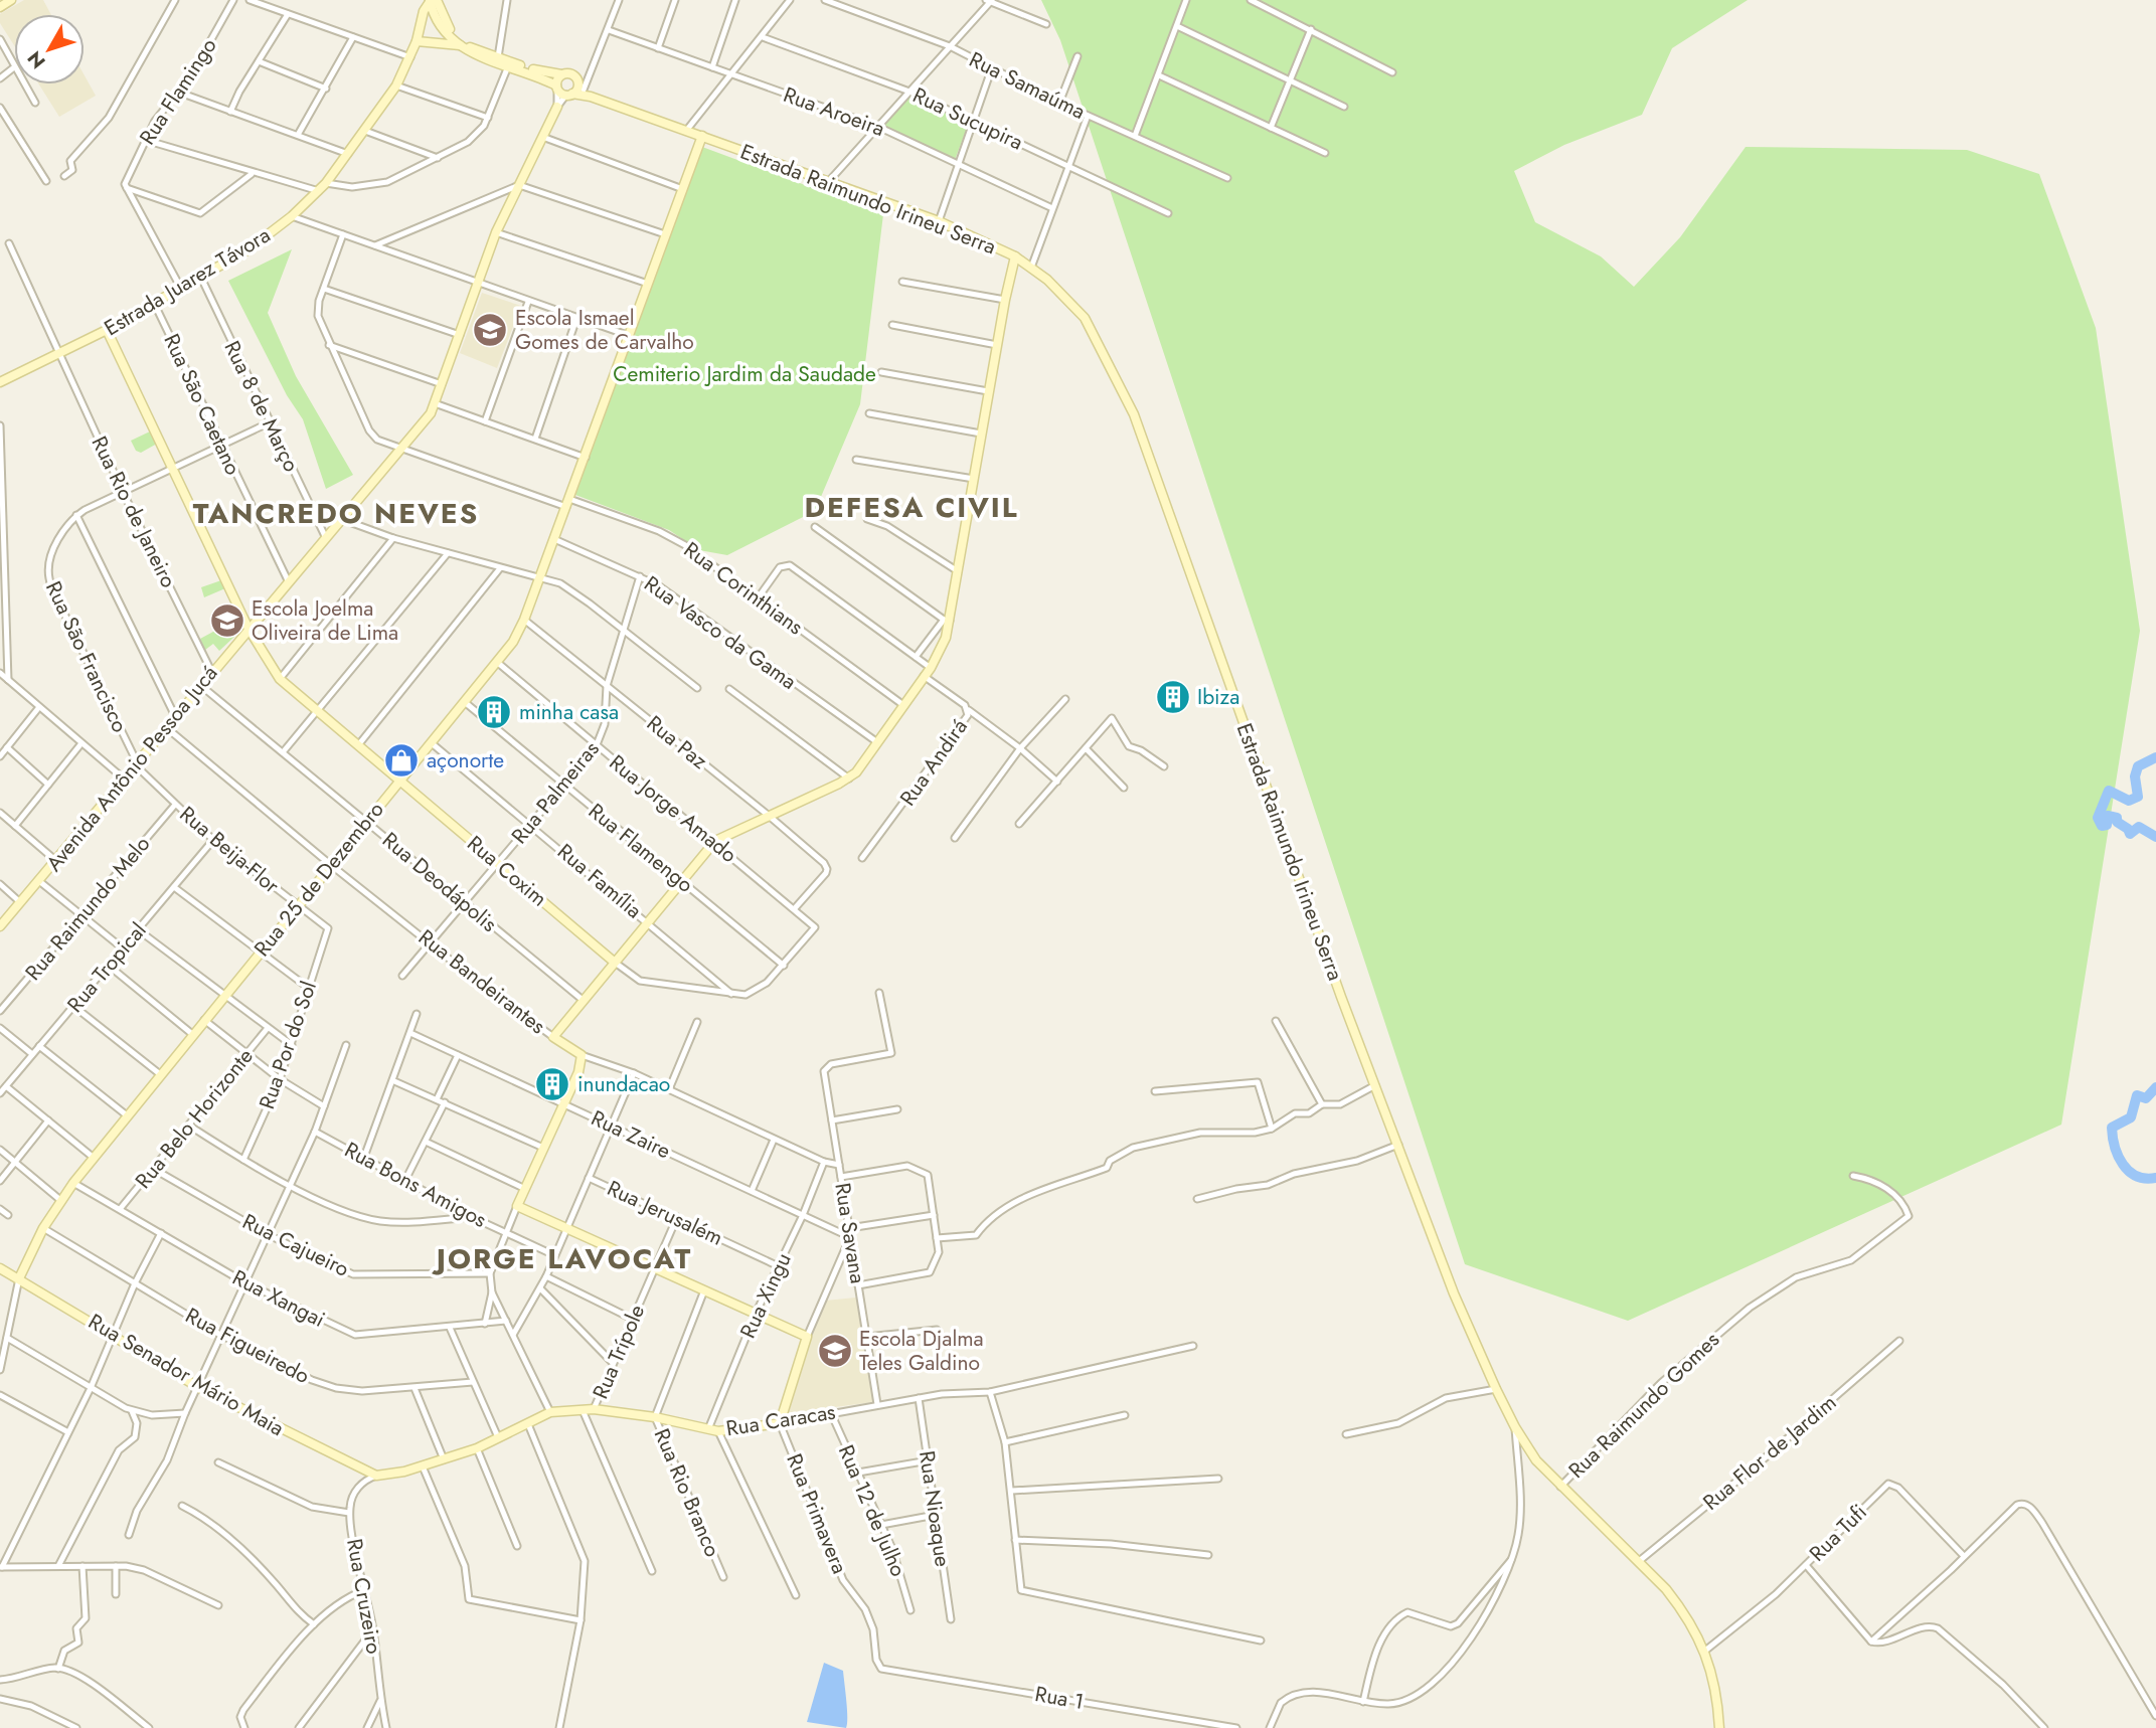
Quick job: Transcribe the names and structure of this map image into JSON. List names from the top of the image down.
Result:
{
  "streets": {
    "street": [
      "Rua Samaúma",
      "Rua Flamingo",
      "Rua Aroeira",
      "Rua Sucupira",
      "Estrada Raimundo Irineu Serra",
      "Estrada Juarez Távora",
      "Rua São Caetano",
      "Rua 8 de Março",
      "Rua Rio de Janeiro",
      "Rua Corinthians",
      "Rua Vasco da Gama",
      "Rua São Francisco",
      "Rua Paz",
      "Rua Andirá",
      "Avenida Antônio Pessoa Jucá",
      "Rua Palmeiras",
      "Rua Jorge Amado",
      "Rua Flamengo",
      "Rua Beija-Flor",
      "Rua Coxim",
      "Rua 25 de Dezembro",
      "Rua Família",
      "Rua Deodápolis",
      "Rua Raimundo Melo",
      "Rua Tropical",
      "Rua Bandeirantes",
      "Rua Por do Sol",
      "Rua Belo Horizonte",
      "Rua Zaire",
      "Rua Bons Amigos",
      "Rua Jerusalém",
      "Rua Savana",
      "Rua Cajueiro",
      "Rua Xingu",
      "Rua Xangai",
      "Rua Figueiredo",
      "Rua Trípole",
      "Rua Senador Mário Maia",
      "Rua Raimundo Gomes",
      "Rua Caracas",
      "Rua Flor de Jardim",
      "Rua Rio Branco",
      "Rua Nioaque",
      "Rua 12 de Julho",
      "Rua Primavera",
      "Rua Tufi",
      "Rua Cruzeiro",
      "Rua 1"
    ]
  },
  "crossings": [
    ["Estrada Raimundo Irineu Serra", "Avenida Antônio Pessoa Jucá"],
    ["Estrada Raimundo Irineu Serra", "Rua 25 de Dezembro"],
    ["Estrada Raimundo Irineu Serra", "Rua Raimundo Gomes"],
    ["Estrada Raimundo Irineu Serra", "Rua Flor de Jardim"],
    ["Estrada Raimundo Irineu Serra", "Rua Tufi"],
    ["Estrada Juarez Távora", "Rua São Caetano"],
    ["Estrada Juarez Távora", "Rua 8 de Março"],
    ["Estrada Juarez Távora", "Rua Rio de Janeiro"],
    ["Estrada Juarez Távora", "Rua Coxim"],
    ["Rua São Caetano", "Rua São Francisco"],
    ["Rua São Caetano", "Avenida Antônio Pessoa Jucá"],
    ["Rua 8 de Março", "Rua São Francisco"],
    ["Rua 8 de Março", "Avenida Antônio Pessoa Jucá"],
    ["Rua Rio de Janeiro", "Rua São Francisco"],
    ["Rua Rio de Janeiro", "Avenida Antônio Pessoa Jucá"],
    ["Rua Corinthians", "Avenida Antônio Pessoa Jucá"],
    ["Rua Corinthians", "Rua 25 de Dezembro"],
    ["Rua Vasco da Gama", "Rua Palmeiras"],
    ["Rua Vasco da Gama", "Rua 25 de Dezembro"],
    ["Rua São Francisco", "Avenida Antônio Pessoa Jucá"],
    ["Rua São Francisco", "Rua Beija-Flor"],
    ["Rua São Francisco", "Rua Coxim"],
    ["Rua Paz", "Rua Palmeiras"],
    ["Rua Paz", "Rua Jorge Amado"],
    ["Rua Paz", "Rua 25 de Dezembro"],
    ["Avenida Antônio Pessoa Jucá", "Rua Beija-Flor"],
    ["Avenida Antônio Pessoa Jucá", "Rua Coxim"],
    ["Avenida Antônio Pessoa Jucá", "Rua Deodápolis"],
    ["Avenida Antônio Pessoa Jucá", "Rua Bandeirantes"],
    ["Rua Palmeiras", "Rua Jorge Amado"],
    ["Rua Palmeiras", "Rua Flamengo"],
    ["Rua Palmeiras", "Rua Coxim"],
    ["Rua Palmeiras", "Rua Família"],
    ["Rua Palmeiras", "Rua Deodápolis"],
    ["Rua Palmeiras", "Rua Bandeirantes"],
    ["Rua Jorge Amado", "Rua Flamengo"],
    ["Rua Jorge Amado", "Rua 25 de Dezembro"],
    ["Rua Flamengo", "Rua 25 de Dezembro"],
    ["Rua Beija-Flor", "Rua 25 de Dezembro"],
    ["Rua Beija-Flor", "Rua Raimundo Melo"],
    ["Rua Beija-Flor", "Rua Tropical"],
    ["Rua Beija-Flor", "Rua Por do Sol"],
    ["Rua Coxim", "Rua 25 de Dezembro"],
    ["Rua 25 de Dezembro", "Rua Família"],
    ["Rua 25 de Dezembro", "Rua Deodápolis"],
    ["Rua 25 de Dezembro", "Rua Bandeirantes"],
    ["Rua 25 de Dezembro", "Rua Xangai"],
    ["Rua 25 de Dezembro", "Rua Figueiredo"],
    ["Rua 25 de Dezembro", "Rua Senador Mário Maia"],
    ["Rua Bandeirantes", "Rua Savana"],
    ["Rua Bandeirantes", "Rua Xingu"],
    ["Rua Belo Horizonte", "Rua Cajueiro"],
    ["Rua Belo Horizonte", "Rua Xangai"],
    ["Rua Zaire", "Rua Savana"],
    ["Rua Zaire", "Rua Xingu"],
    ["Rua Jerusalém", "Rua Xingu"],
    ["Rua Jerusalém", "Rua Trípole"],
    ["Rua Savana", "Rua Caracas"],
    ["Rua Xingu", "Rua Caracas"],
    ["Rua Trípole", "Rua Caracas"],
    ["Rua Senador Mário Maia", "Rua Caracas"],
    ["Rua Senador Mário Maia", "Rua Cruzeiro"],
    ["Rua Caracas", "Rua Rio Branco"],
    ["Rua Caracas", "Rua Nioaque"],
    ["Rua Caracas", "Rua 12 de Julho"],
    ["Rua Caracas", "Rua Primavera"],
    ["Rua Caracas", "Rua Cruzeiro"],
    ["Rua Primavera", "Rua 1"]
  ],
  "districts": ["DEFESA CIVIL", "TANCREDO NEVES", "JORGE LAVOCAT"],
  "parks": ["Cemiterio Jardim da Saudade"],
  "places": {
    "school or university": ["Escola Ismael Gomes de Carvalho", "Escola Joelma Oliveira de Lima", "Escola Djalma Teles Galdino"],
    "building": ["Ibiza", "minha casa", "inundacao"],
    "shop": ["açonorte"]
  },
  "north": "bottom left"
}
